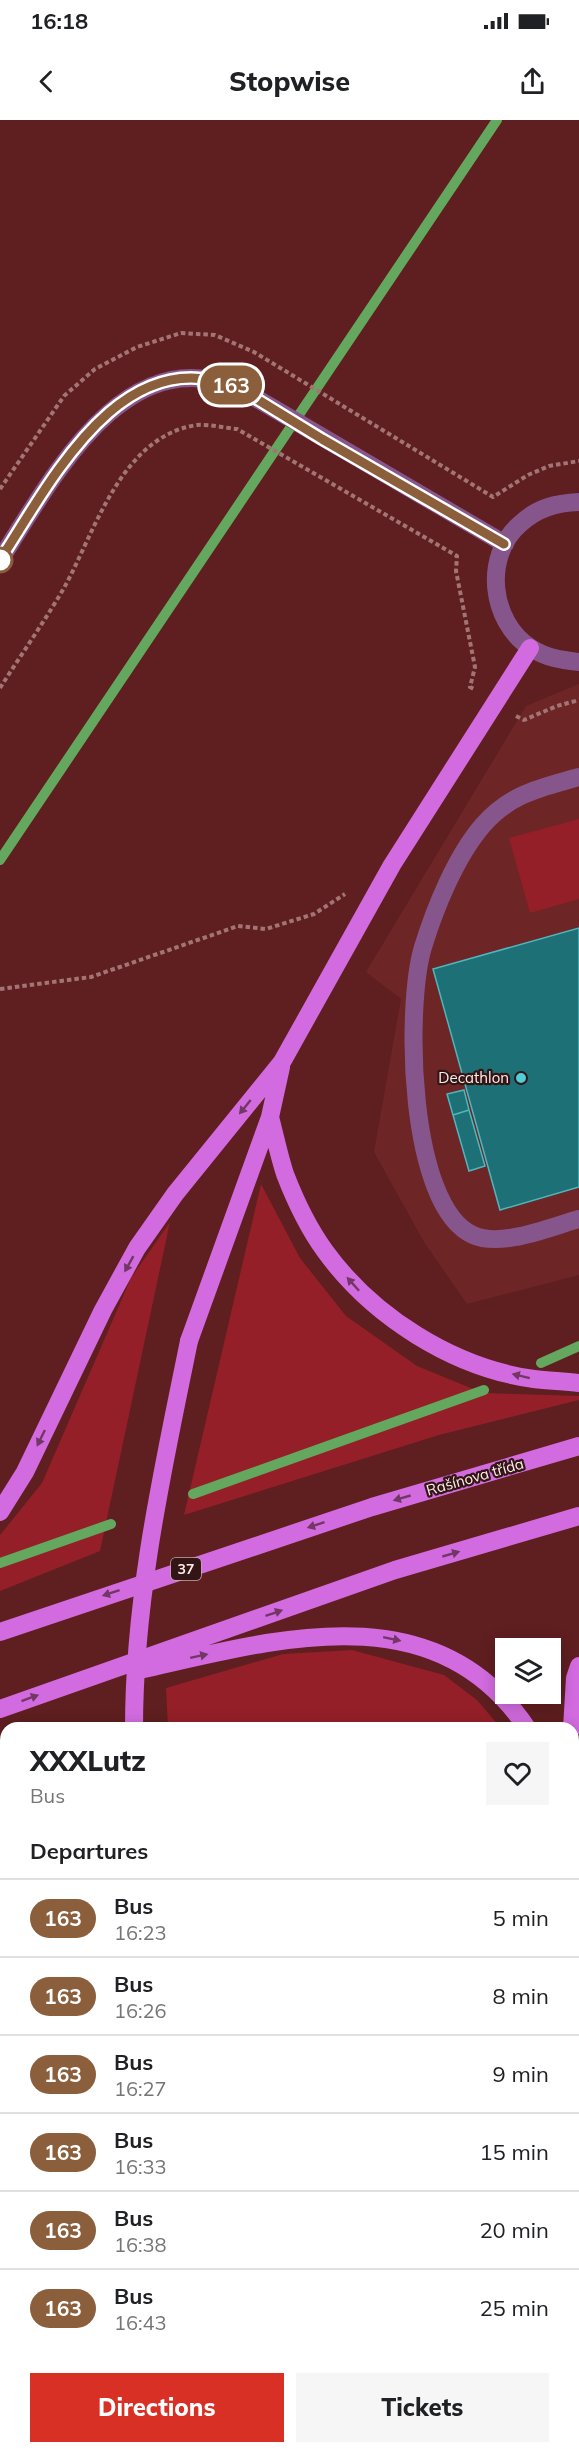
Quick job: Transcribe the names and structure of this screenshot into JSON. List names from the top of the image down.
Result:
{
  "streets": {
    "main road": ["Rašínova třída", "37"]
  },
  "places": ["Decathlon"],
  "lines": ["bus line 163"],
  "page": {
    "status": "16:18",
    "header": "Stopwise",
    "on_map": "163",
    "heading": [
      ["XXXLutz", "Bus"],
      "Departures"
    ],
    "list": [
      {
        "mark": "163",
        "name": "Bus",
        "note": "16:23",
        "value": "5 min"
      },
      {
        "mark": "163",
        "name": "Bus",
        "note": "16:26",
        "value": "8 min"
      },
      {
        "mark": "163",
        "name": "Bus",
        "note": "16:27",
        "value": "9 min"
      },
      {
        "mark": "163",
        "name": "Bus",
        "note": "16:33",
        "value": "15 min"
      },
      {
        "mark": "163",
        "name": "Bus",
        "note": "16:38",
        "value": "20 min"
      },
      {
        "mark": "163",
        "name": "Bus",
        "note": "16:43",
        "value": "25 min"
      }
    ],
    "buttons": ["Directions", "Tickets"]
  }
}
